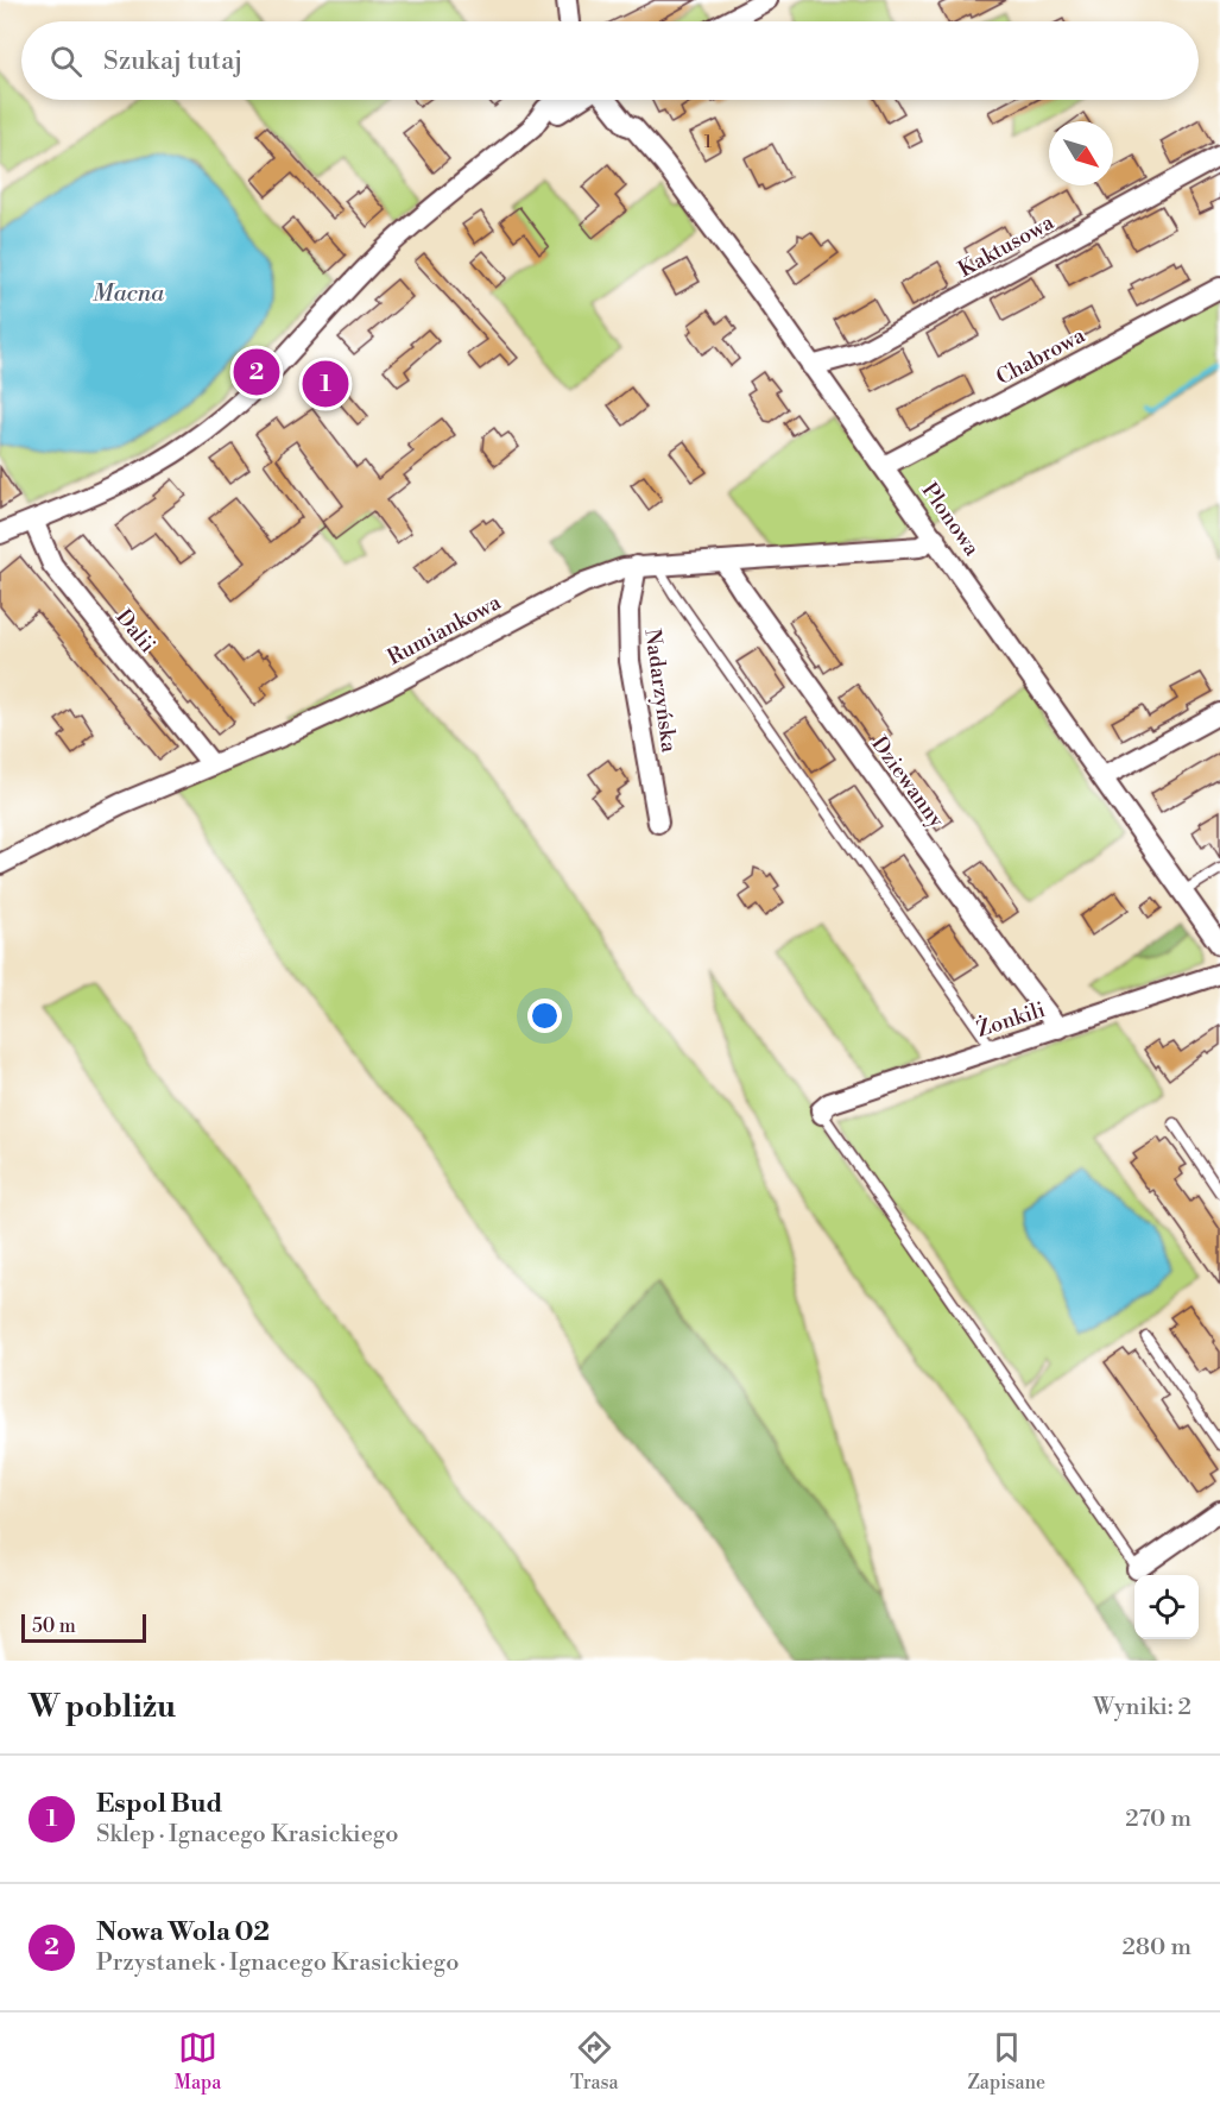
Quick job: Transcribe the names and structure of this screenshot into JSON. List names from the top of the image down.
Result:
{
  "streets": {
    "street": [
      "Kaktusowa",
      "Chabrowa",
      "Plonowa",
      "Rumiankowa",
      "Dalii",
      "Nadarzyńska",
      "Dziewanny",
      "Żonkili"
    ]
  },
  "crossings": [
    ["Kaktusowa", "Plonowa"],
    ["Chabrowa", "Plonowa"],
    ["Plonowa", "Rumiankowa"],
    ["Rumiankowa", "Dalii"],
    ["Rumiankowa", "Nadarzyńska"],
    ["Rumiankowa", "Dziewanny"],
    ["Dziewanny", "Żonkili"]
  ],
  "water": ["Macna"],
  "house_numbers": ["1"],
  "scale_bar": "50 m",
  "north": "bottom right",
  "page": {
    "search": "Szukaj tutaj",
    "pins": ["2", "1"],
    "scale": "50 m",
    "heading": ["W pobliżu", "Wyniki: 2"],
    "list": [
      {
        "mark": "1",
        "name": "Espol Bud",
        "note": "Sklep · Ignacego Krasickiego",
        "value": "270 m"
      },
      {
        "mark": "2",
        "name": "Nowa Wola 02",
        "note": "Przystanek · Ignacego Krasickiego",
        "value": "280 m"
      }
    ],
    "nav": ["Mapa", "Trasa", "Zapisane"]
  }
}
